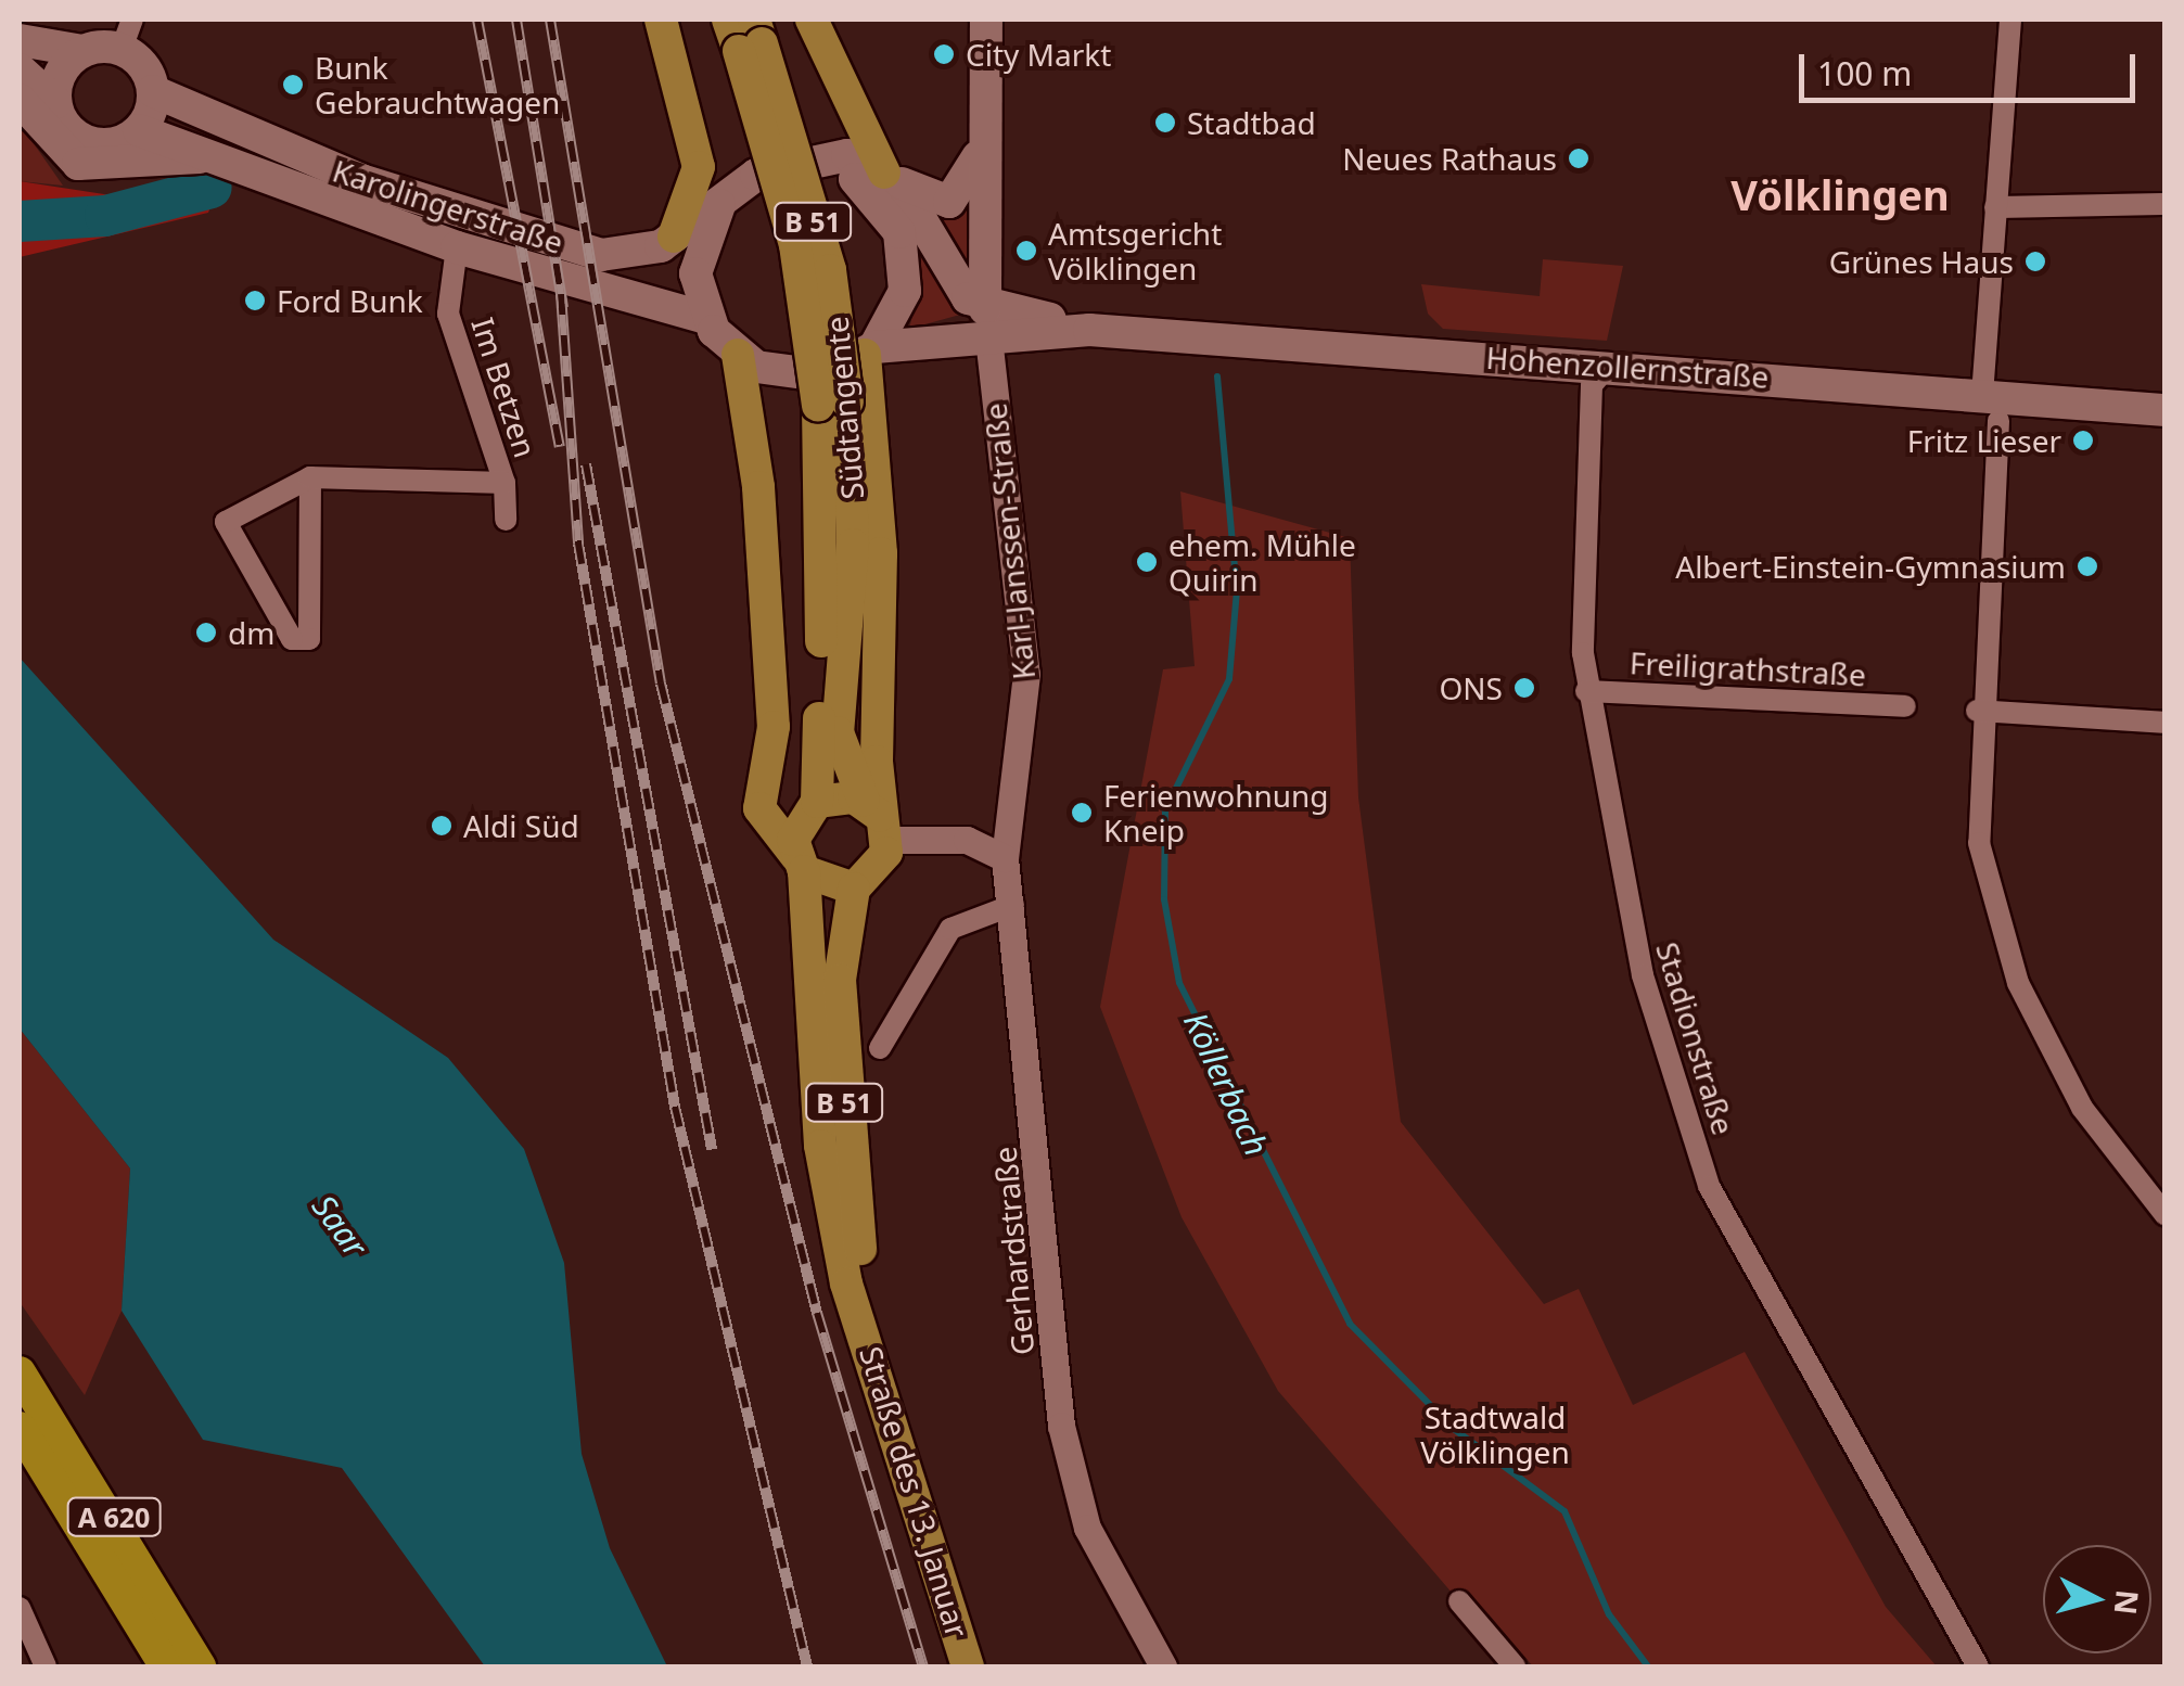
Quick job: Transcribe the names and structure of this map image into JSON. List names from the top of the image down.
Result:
{
  "streets": {
    "highway": ["A 620"],
    "main road": [
      "Karolingerstraße",
      "B 51",
      "Hohenzollernstraße",
      "Südtangente",
      "Karl-Janssen-Straße",
      "Straße des 13. Januar"
    ],
    "street": [
      "Im Betzen",
      "Freiligrathstraße",
      "Stadionstraße",
      "Gerhardstraße"
    ]
  },
  "crossings": [
    ["Karolingerstraße", "Im Betzen"],
    ["Karolingerstraße", "Karl-Janssen-Straße"],
    ["Hohenzollernstraße", "Karl-Janssen-Straße"],
    ["Hohenzollernstraße", "Stadionstraße"],
    ["Südtangente", "Straße des 13. Januar"],
    ["Karl-Janssen-Straße", "Gerhardstraße"],
    ["Freiligrathstraße", "Stadionstraße"]
  ],
  "districts": ["Völklingen"],
  "water": ["Köllerbach", "Saar"],
  "parks": ["Stadtwald Völklingen"],
  "places": [
    "City Markt",
    "Bunk Gebrauchtwagen",
    "Stadtbad",
    "Neues Rathaus",
    "Amtsgericht Völklingen",
    "Grünes Haus",
    "Ford Bunk",
    "Fritz Lieser",
    "ehem. Mühle Quirin",
    "Albert-Einstein-Gymnasium",
    "dm",
    "ONS",
    "Ferienwohnung Kneip",
    "Aldi Süd"
  ],
  "scale_bar": "100 m",
  "north": "right"
}
